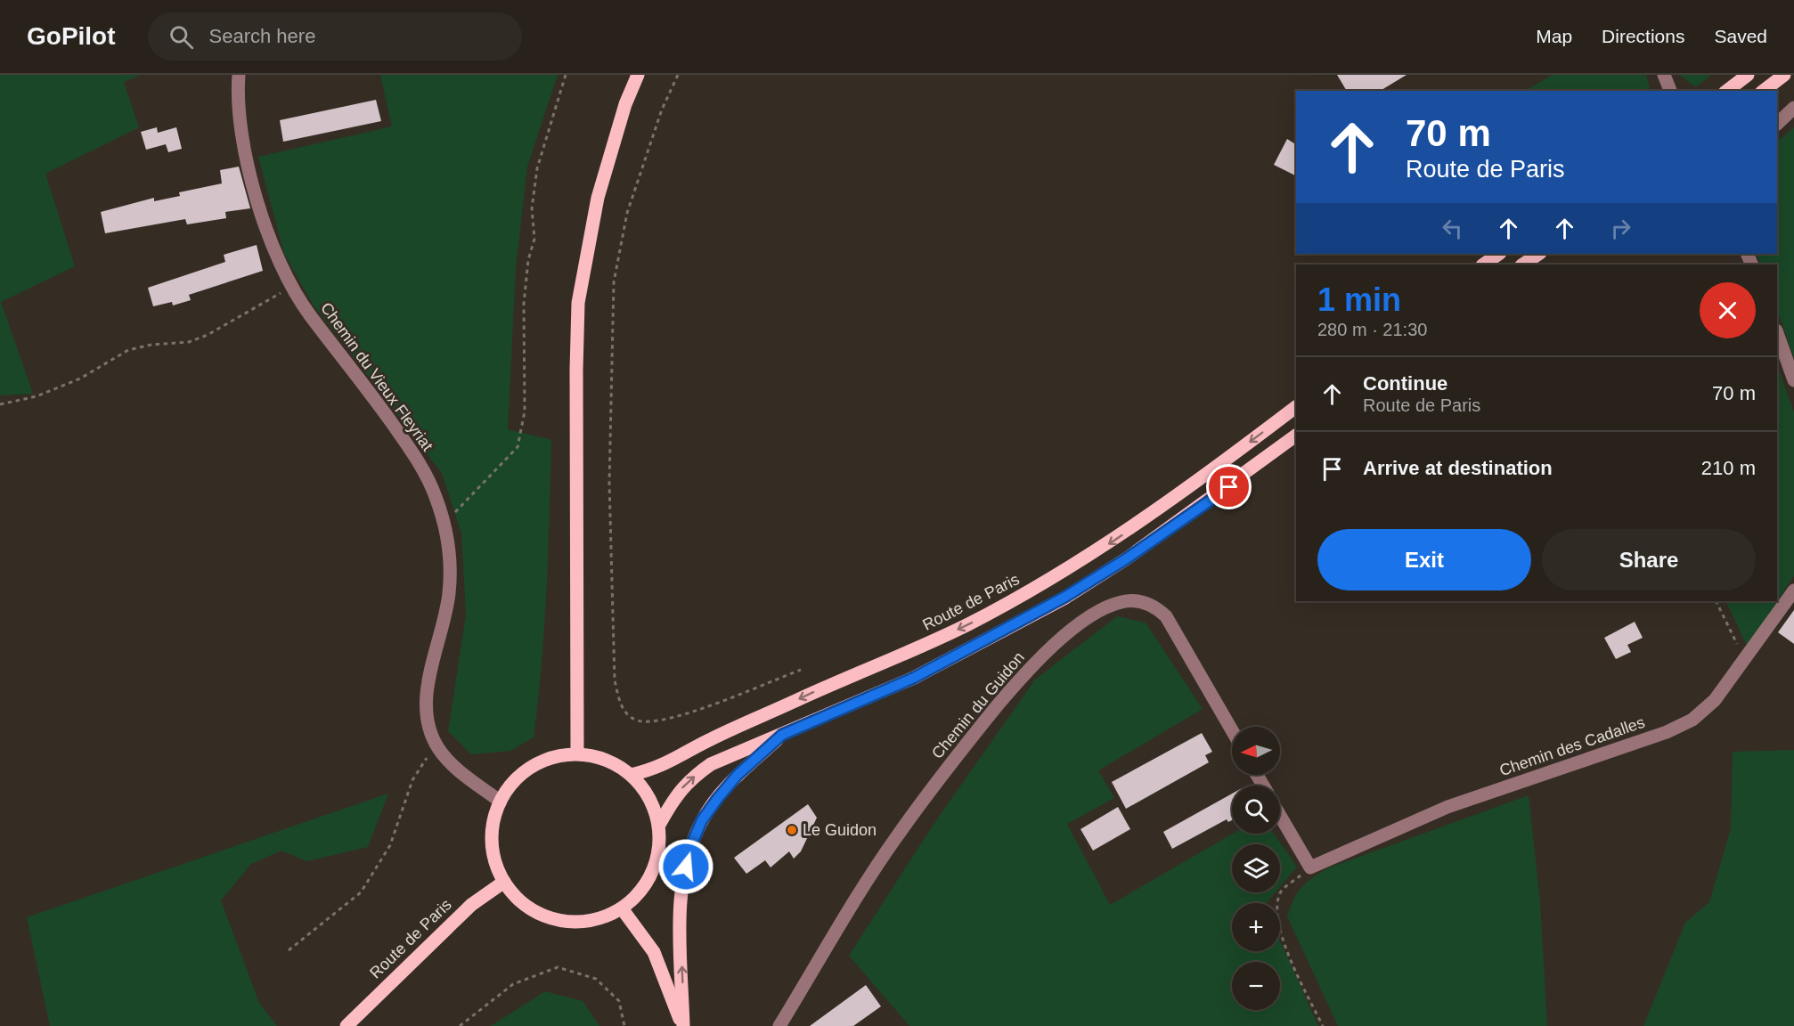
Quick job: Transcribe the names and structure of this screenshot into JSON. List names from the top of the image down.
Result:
{
  "streets": {
    "main road": ["Route de Paris"],
    "street": ["Chemin du Vieux Fleyriat", "Chemin du Guidon", "Chemin des Cadalles"]
  },
  "crossings": [
    ["Chemin du Vieux Fleyriat", "Route de Paris"]
  ],
  "places": ["Le Guidon"],
  "north": "left",
  "page": {
    "header": "GoPilot",
    "search": "Search here",
    "nav": ["Map", "Directions", "Saved"],
    "turn": ["70 m", "Route de Paris"],
    "heading": ["1 min", "280 m · 21:30"],
    "list": [
      {
        "name": "Continue",
        "note": "Route de Paris",
        "value": "70 m"
      },
      {
        "name": "Arrive at destination",
        "value": "210 m"
      }
    ],
    "buttons": ["Exit", "Share"],
    "map_buttons": ["+", "−"]
  }
}
